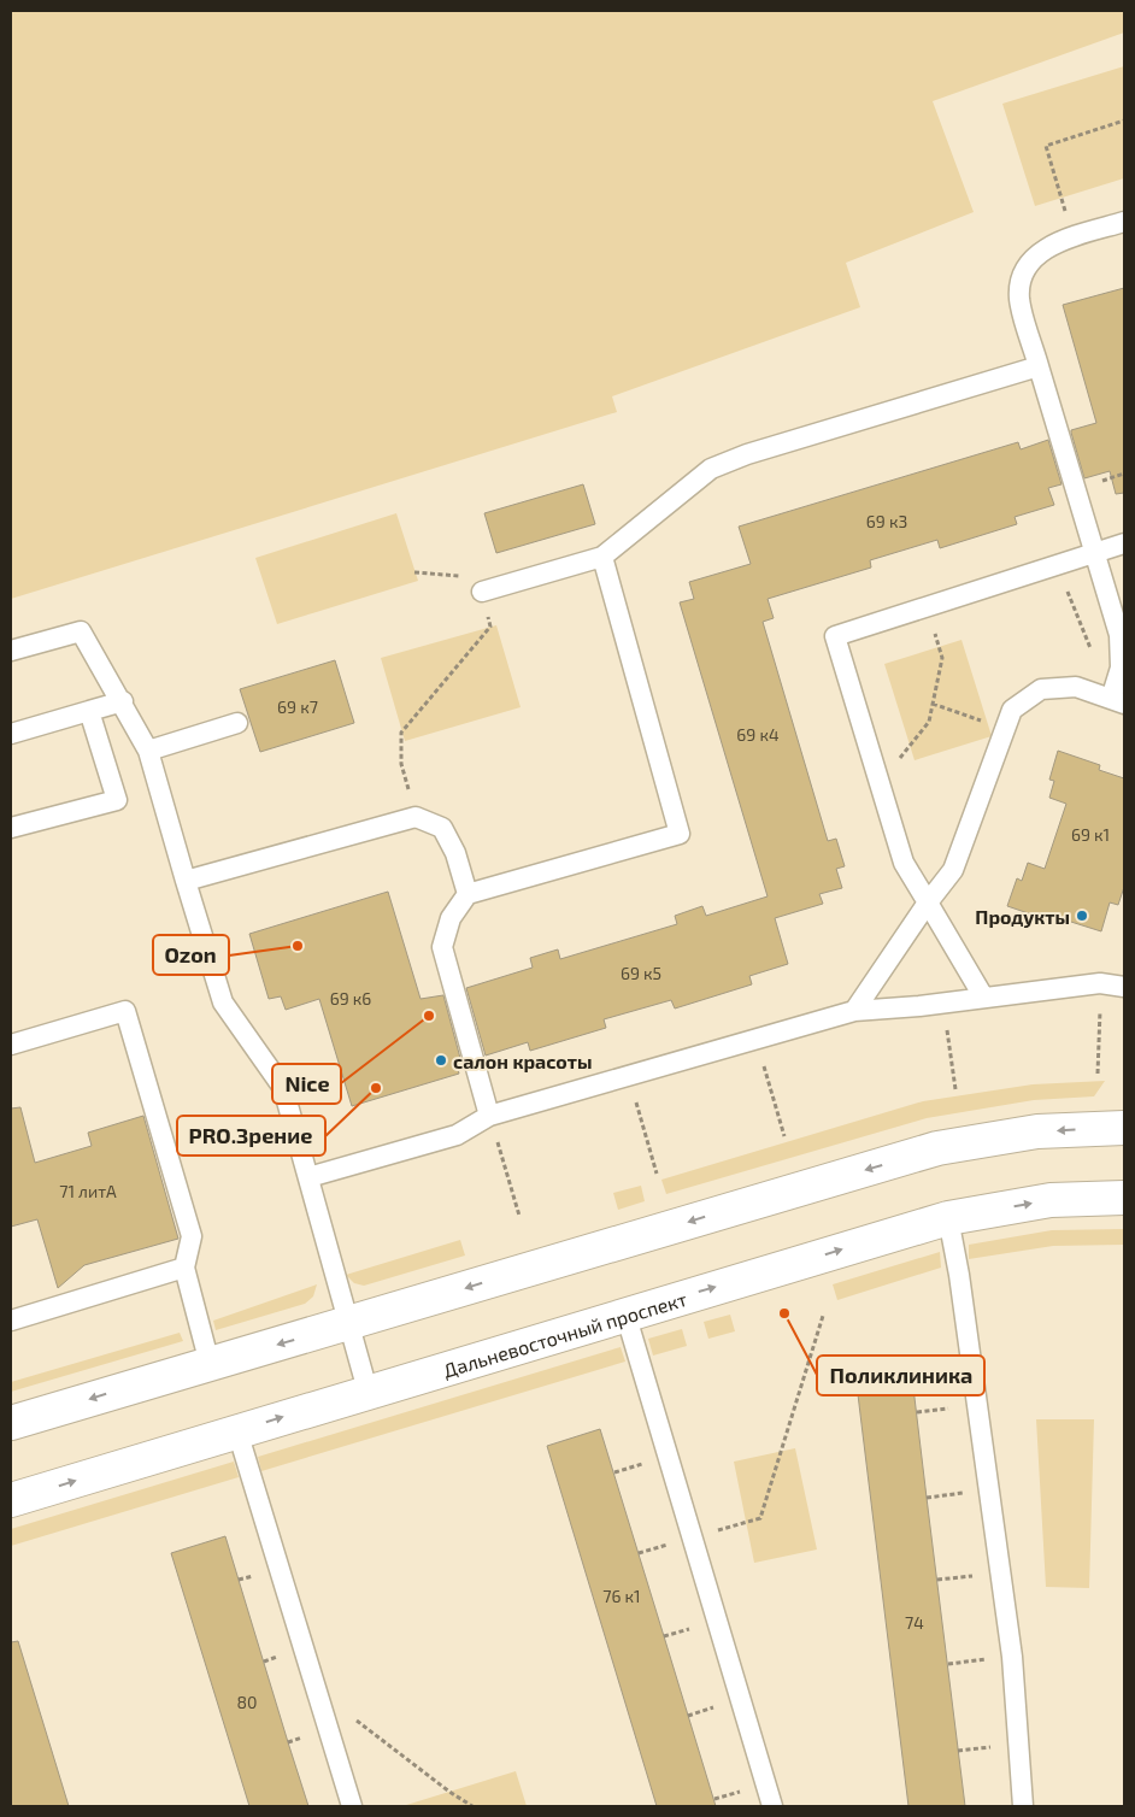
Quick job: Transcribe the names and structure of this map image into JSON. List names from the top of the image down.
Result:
{
  "streets": {
    "street": ["Дальневосточный проспект"]
  },
  "places": [
    "Продукты",
    "Ozon",
    "Nice",
    "салон красоты",
    "PRO.Зрение",
    "Поликлиника"
  ],
  "house_numbers": [
    "69 к3",
    "69 к7",
    "69 к4",
    "69 к1",
    "69 к5",
    "69 к6",
    "71 литА",
    "76 к1",
    "74",
    "80"
  ]
}
